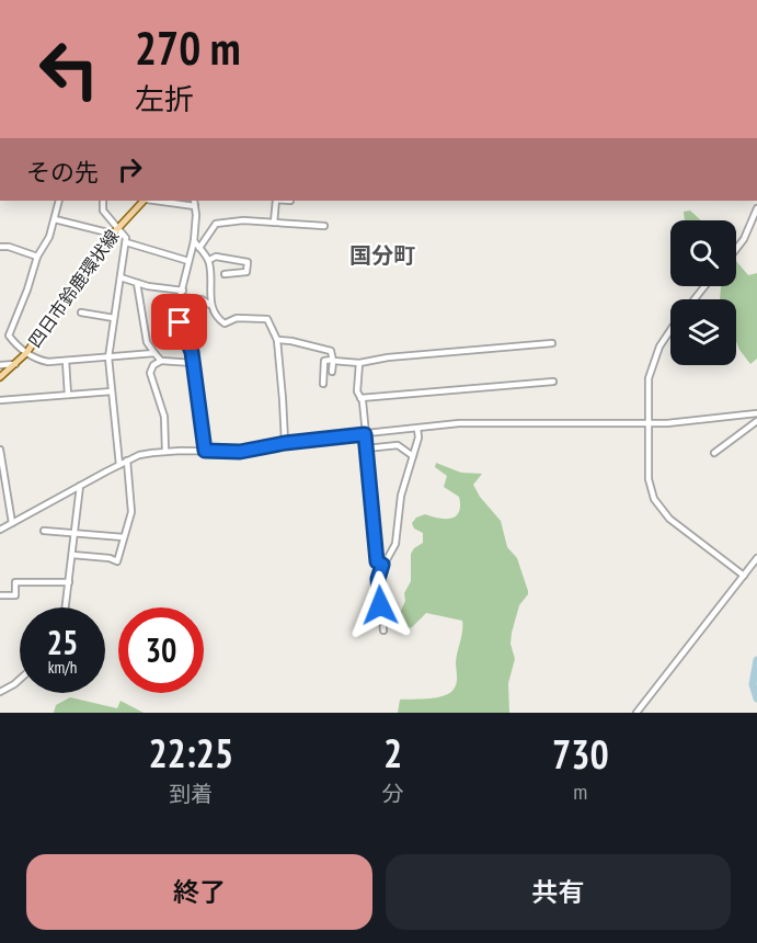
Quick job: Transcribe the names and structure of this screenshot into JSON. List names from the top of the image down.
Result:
{
  "streets": {
    "main road": ["四日市鈴鹿環状線"]
  },
  "districts": ["国分町"],
  "page": {
    "turn": ["270 m", "左折"],
    "then": "その先",
    "speed": "25 km/h",
    "limit": "30",
    "eta": [
      "22:25",
      "到着",
      "2",
      "分",
      "730",
      "m"
    ],
    "buttons": ["終了", "共有"]
  }
}
